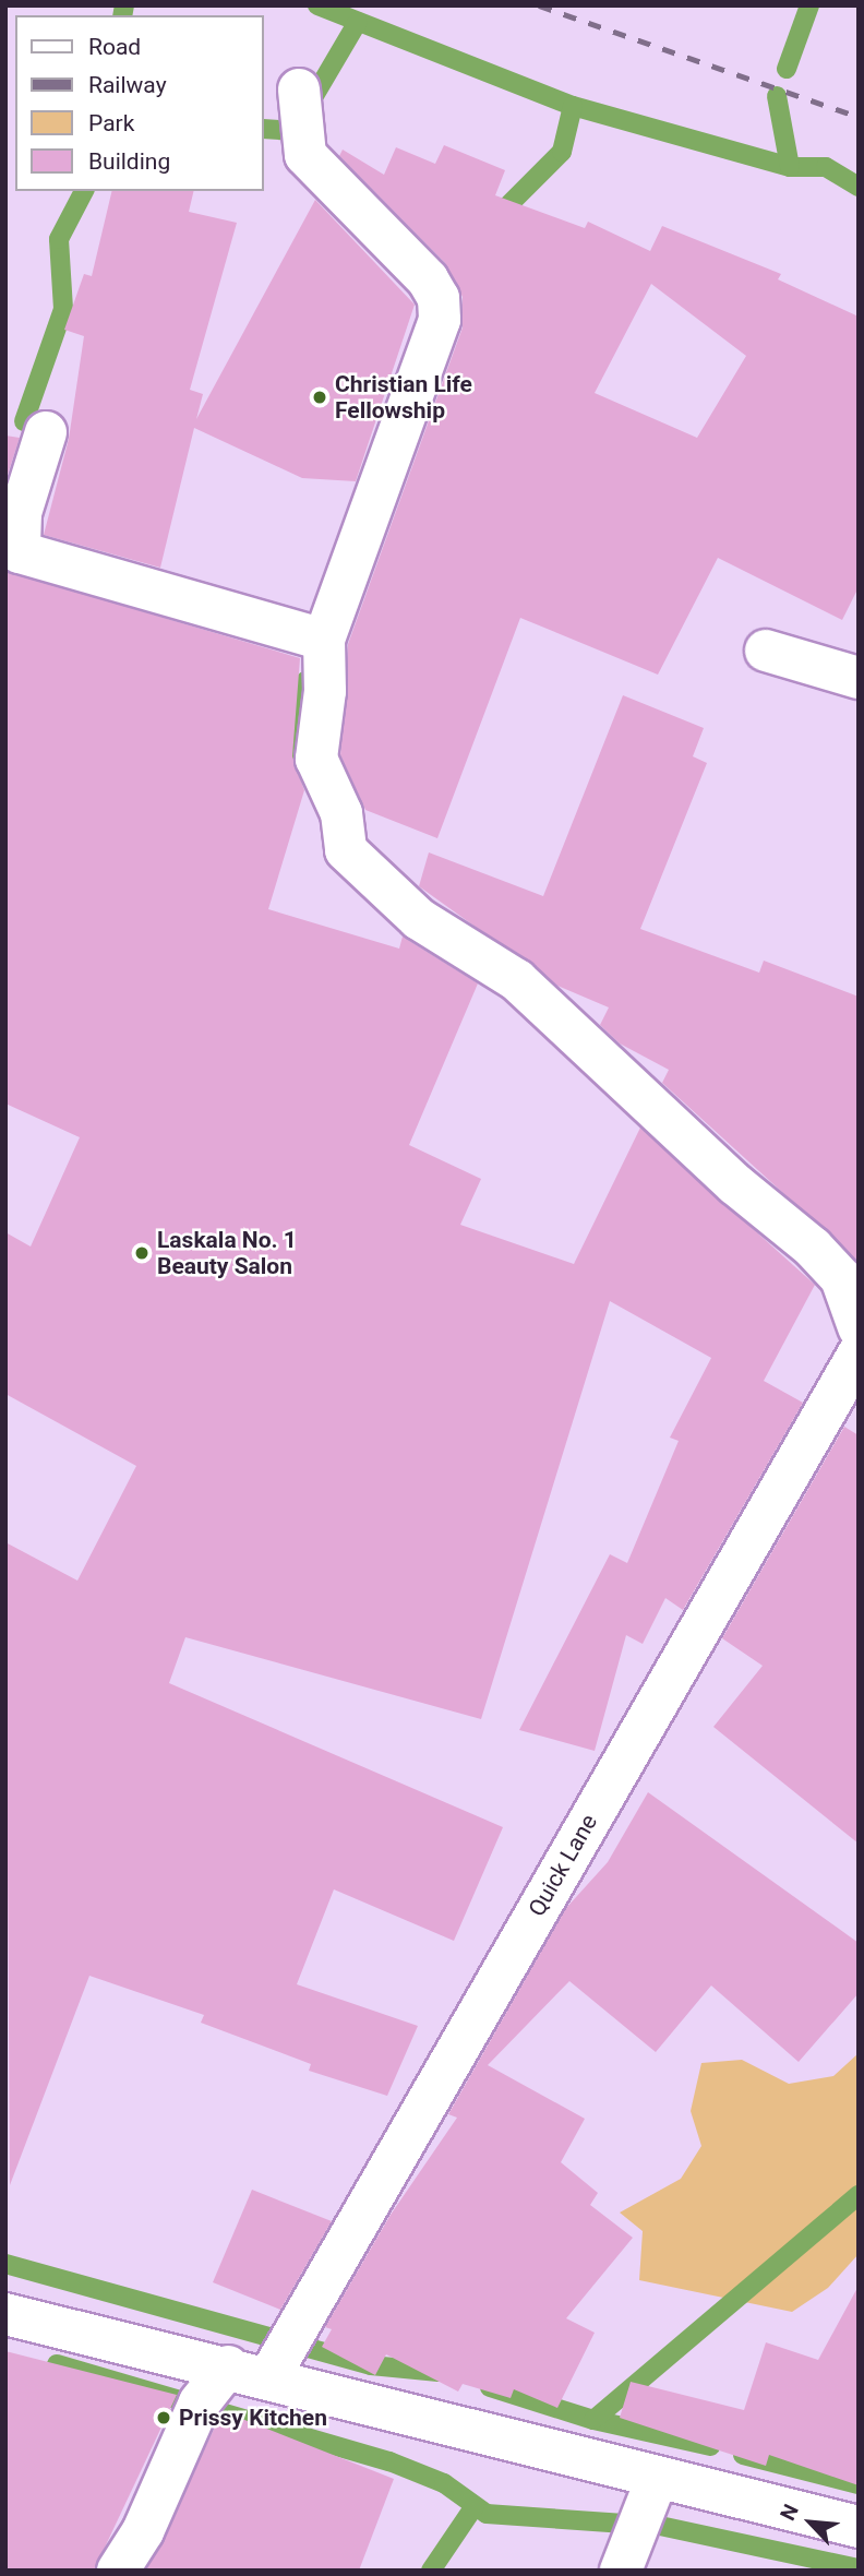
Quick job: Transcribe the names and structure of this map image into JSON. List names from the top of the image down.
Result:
{
  "streets": {
    "street": ["Quick Lane"]
  },
  "places": ["Christian Life Fellowship", "Laskala No. 1 Beauty Salon", "Prissy Kitchen"],
  "legend": [
    "Road",
    "Railway",
    "Park",
    "Building"
  ],
  "north": "top left"
}
